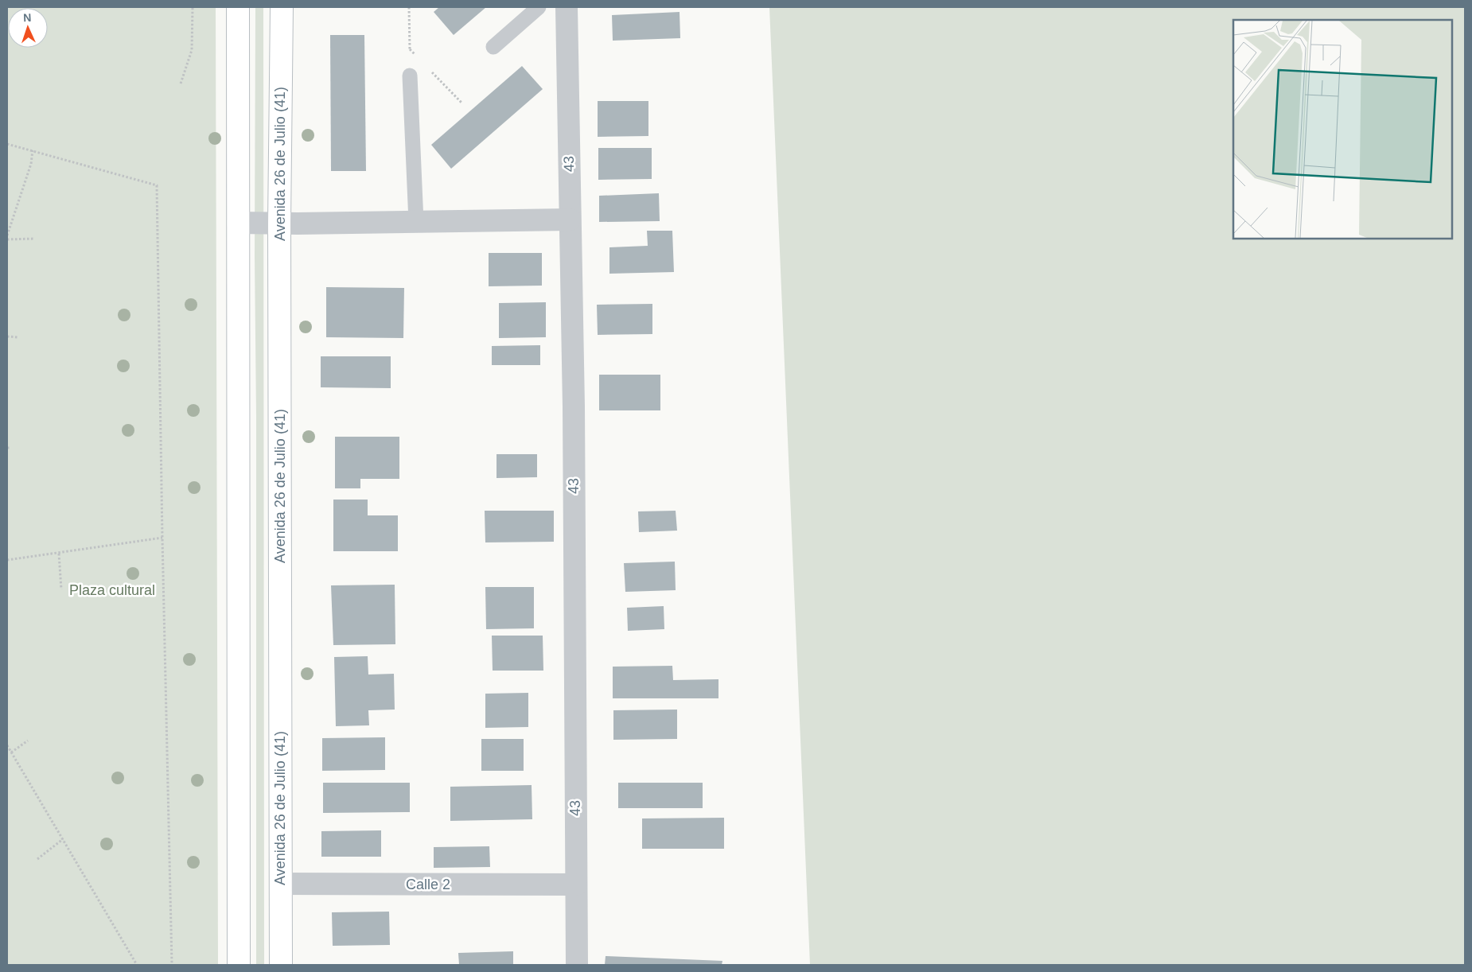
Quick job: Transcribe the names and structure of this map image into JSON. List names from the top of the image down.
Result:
{
  "streets": {
    "main road": ["Avenida 26 de Julio (41)"],
    "street": ["43", "Calle 2"]
  },
  "crossings": [
    ["Avenida 26 de Julio (41)", "Calle 2"],
    ["43", "Calle 2"]
  ],
  "parks": ["Plaza cultural"],
  "north": "top"
}
